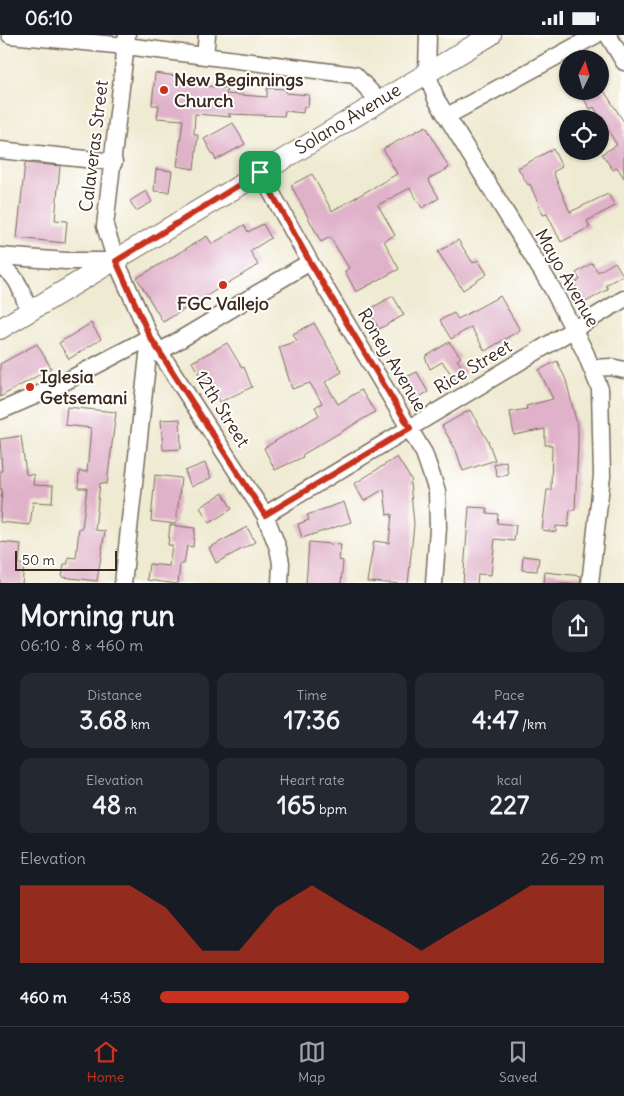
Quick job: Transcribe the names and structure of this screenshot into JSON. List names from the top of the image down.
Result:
{
  "streets": {
    "main road": ["Solano Avenue"],
    "street": [
      "Calaveras Street",
      "Mayo Avenue",
      "Roney Avenue",
      "Rice Street",
      "12th Street"
    ]
  },
  "crossings": [
    ["Solano Avenue", "Calaveras Street"],
    ["Solano Avenue", "Mayo Avenue"],
    ["Solano Avenue", "Roney Avenue"],
    ["Solano Avenue", "12th Street"],
    ["Calaveras Street", "12th Street"],
    ["Mayo Avenue", "Rice Street"],
    ["Roney Avenue", "Rice Street"],
    ["Rice Street", "12th Street"]
  ],
  "places": ["New Beginnings Church", "FGC Vallejo", "Iglesia Getsemani"],
  "scale_bar": "50 m",
  "north": "top",
  "page": {
    "status": "06:10",
    "scale": "50 m",
    "heading": ["Morning run", "06:10 · 8 × 460 m"],
    "stats": [
      ["Distance", "3.68 km"],
      ["Time", "17:36"],
      ["Pace", "4:47 /km"],
      ["Elevation", "48 m"],
      ["Heart rate", "165 bpm"],
      ["kcal", "227"]
    ],
    "chart": ["Elevation", "26–29 m"],
    "list": [
      {
        "name": "460 m",
        "note": "4:58"
      }
    ],
    "tabs": ["Home", "Map", "Saved"]
  }
}
